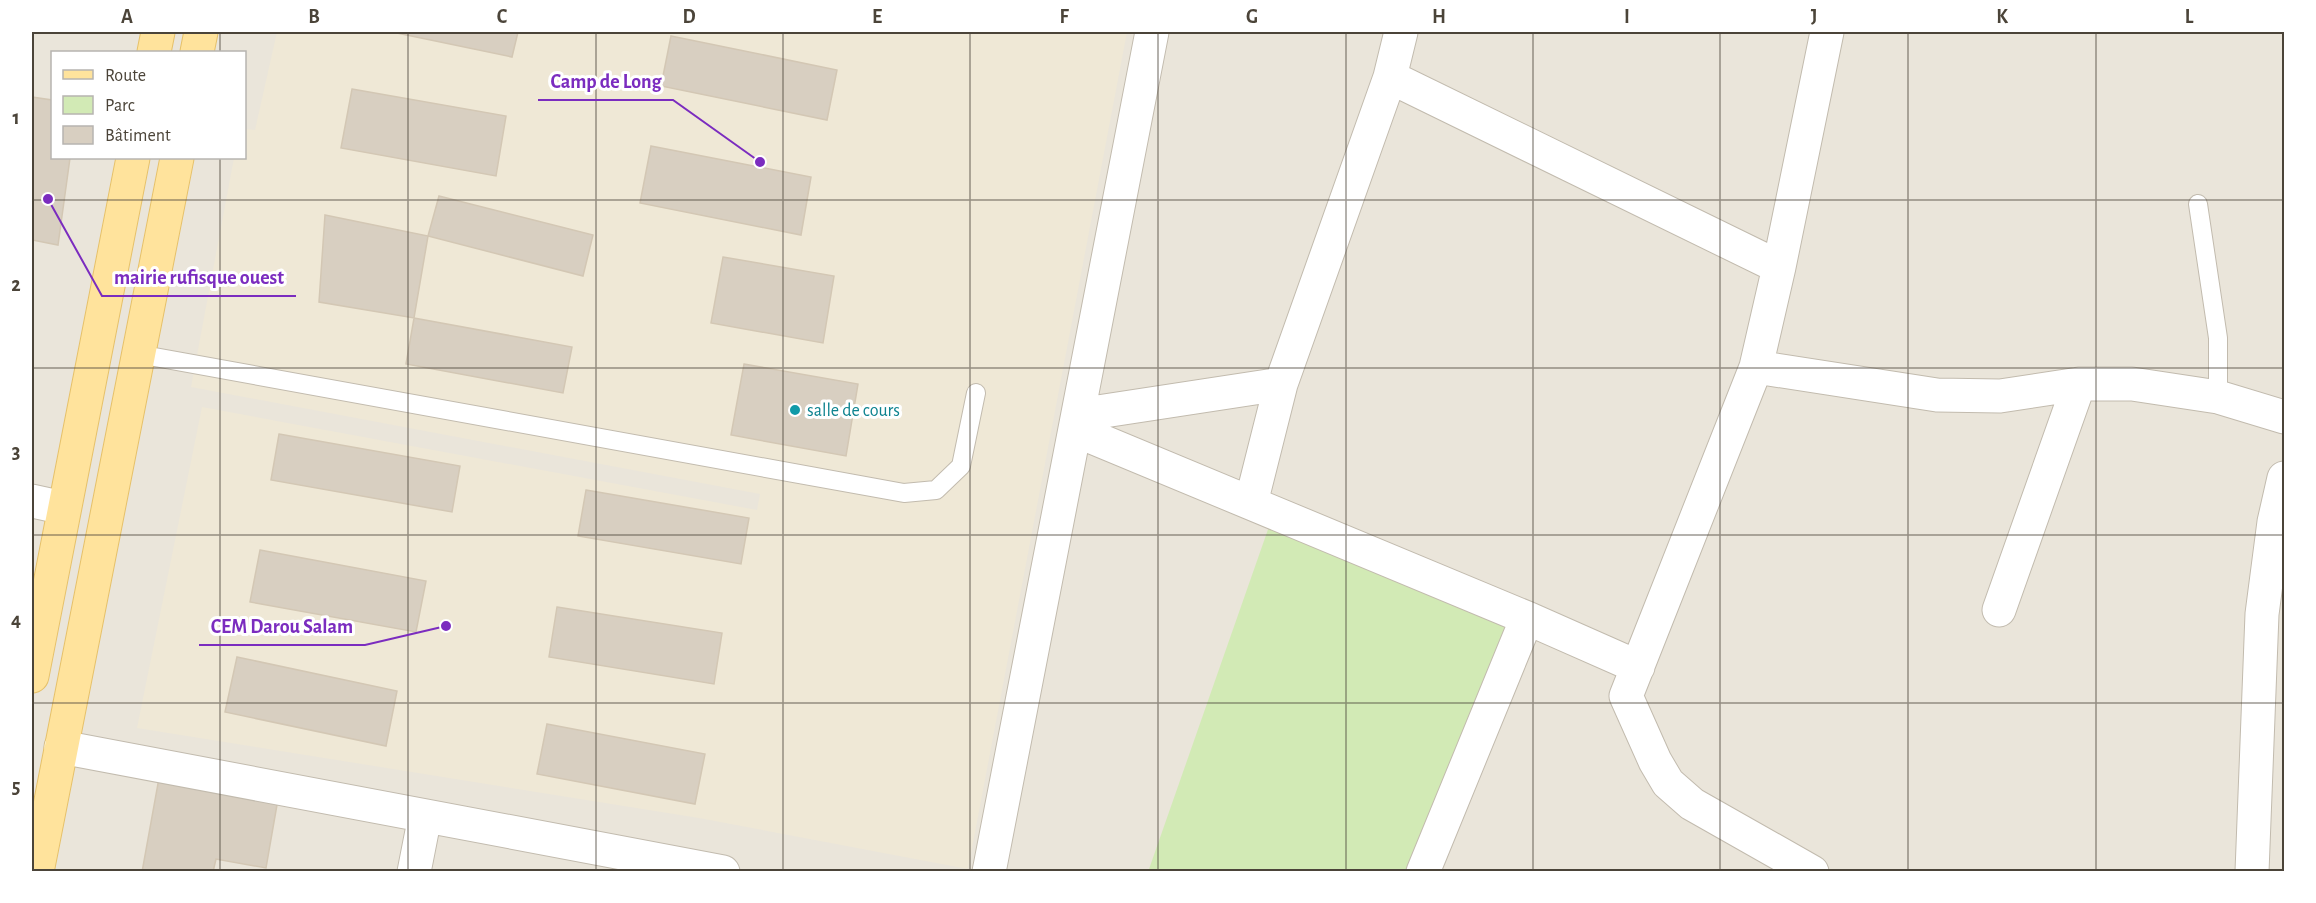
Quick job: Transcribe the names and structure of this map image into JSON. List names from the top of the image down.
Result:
{
  "places": [
    "Camp de Long",
    "mairie rufisque ouest",
    "salle de cours",
    "CEM Darou Salam"
  ],
  "legend": ["Route", "Parc", "Bâtiment"],
  "grid": {
    "columns": [
      "A",
      "B",
      "C",
      "D",
      "E",
      "F",
      "G",
      "H",
      "I",
      "J",
      "K",
      "L"
    ],
    "rows": [
      "1",
      "2",
      "3",
      "4",
      "5"
    ]
  }
}
